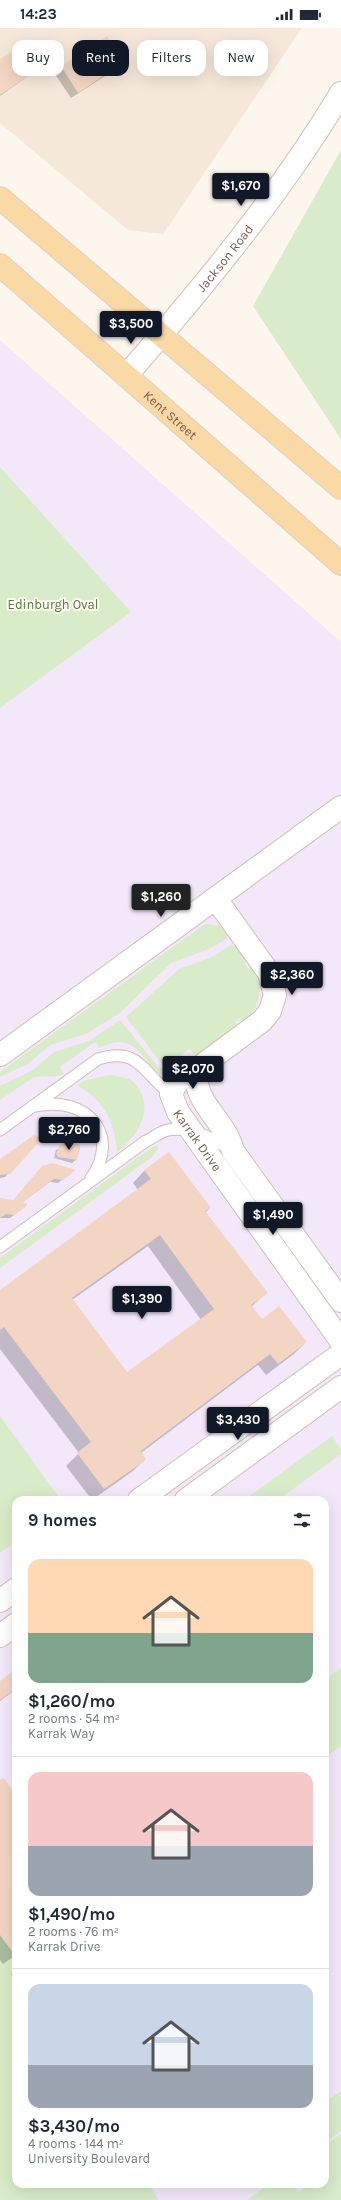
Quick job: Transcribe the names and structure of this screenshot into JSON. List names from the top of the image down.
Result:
{
  "streets": {
    "main road": ["Kent Street"],
    "street": ["Jackson Road", "Karrak Drive"]
  },
  "crossings": [
    ["Jackson Road", "Kent Street"]
  ],
  "parks": ["Edinburgh Oval"],
  "page": {
    "status": "14:23",
    "chip": [
      "Buy",
      "Rent",
      "Filters",
      "New"
    ],
    "price": [
      "$1,670",
      "$3,500",
      "$1,260",
      "$2,360",
      "$2,070",
      "$2,760",
      "$1,490",
      "$1,390",
      "$3,430"
    ],
    "heading": "9 homes",
    "list": [
      {
        "name": "$1,260/mo",
        "note": "2 rooms · 54 m² · Karrak Way"
      },
      {
        "name": "$1,490/mo",
        "note": "2 rooms · 76 m² · Karrak Drive"
      },
      {
        "name": "$3,430/mo",
        "note": "4 rooms · 144 m² · University Boulevard"
      }
    ]
  }
}
